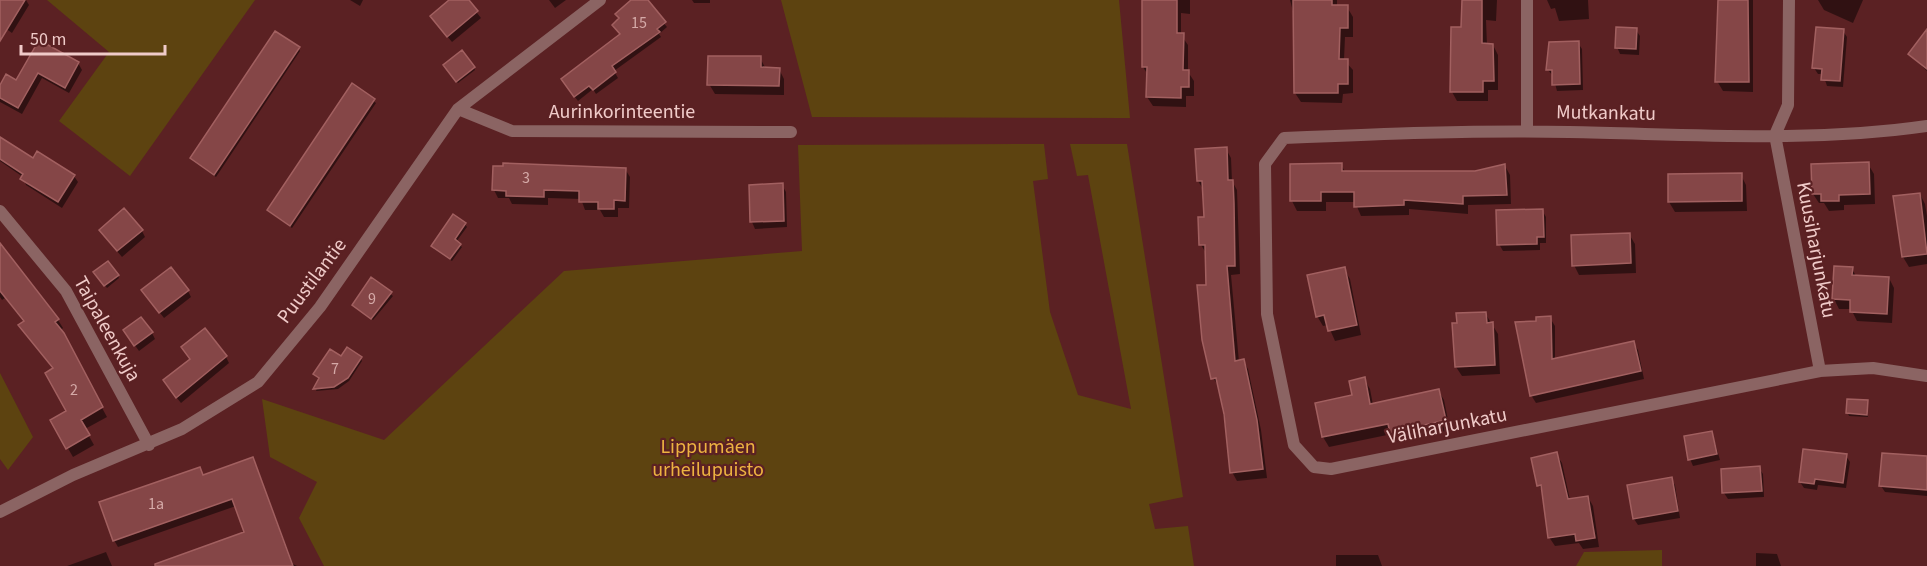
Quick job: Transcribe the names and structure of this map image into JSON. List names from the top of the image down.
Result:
{
  "streets": {
    "street": [
      "Aurinkorinteentie",
      "Mutkankatu",
      "Kuusiharjunkatu",
      "Puustilantie",
      "Taipaleenkuja",
      "Väliharjunkatu"
    ]
  },
  "crossings": [
    ["Aurinkorinteentie", "Puustilantie"],
    ["Mutkankatu", "Kuusiharjunkatu"],
    ["Mutkankatu", "Väliharjunkatu"],
    ["Kuusiharjunkatu", "Väliharjunkatu"],
    ["Puustilantie", "Taipaleenkuja"]
  ],
  "parks": ["Lippumäen urheilupuisto"],
  "house_numbers": [
    "15",
    "3",
    "9",
    "7",
    "2",
    "1a"
  ],
  "scale_bar": "50 m"
}
